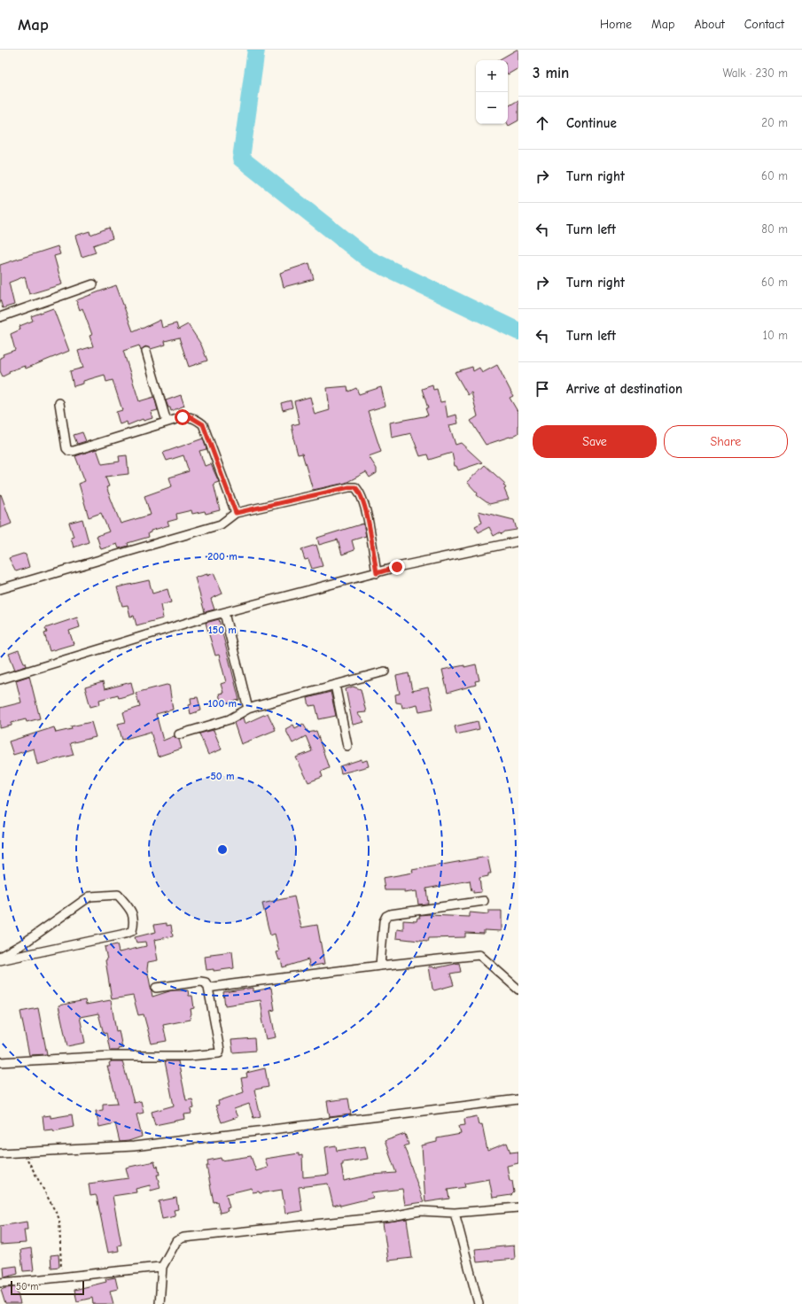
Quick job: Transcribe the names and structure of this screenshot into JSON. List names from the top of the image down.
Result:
{
  "scale_bar": "50 m",
  "page": {
    "header": "Map",
    "nav": [
      "Home",
      "Map",
      "About",
      "Contact"
    ],
    "heading": ["3 min", "Walk · 230 m"],
    "map_buttons": ["+", "−"],
    "list": [
      ["Continue", "20 m"],
      ["Turn right", "60 m"],
      ["Turn left", "80 m"],
      ["Turn right", "60 m"],
      ["Turn left", "10 m"],
      "Arrive at destination"
    ],
    "buttons": ["Save", "Share"],
    "scale": "50 m"
  },
  "rings": [
    "200 m",
    "150 m",
    "100 m",
    "50 m"
  ]
}
